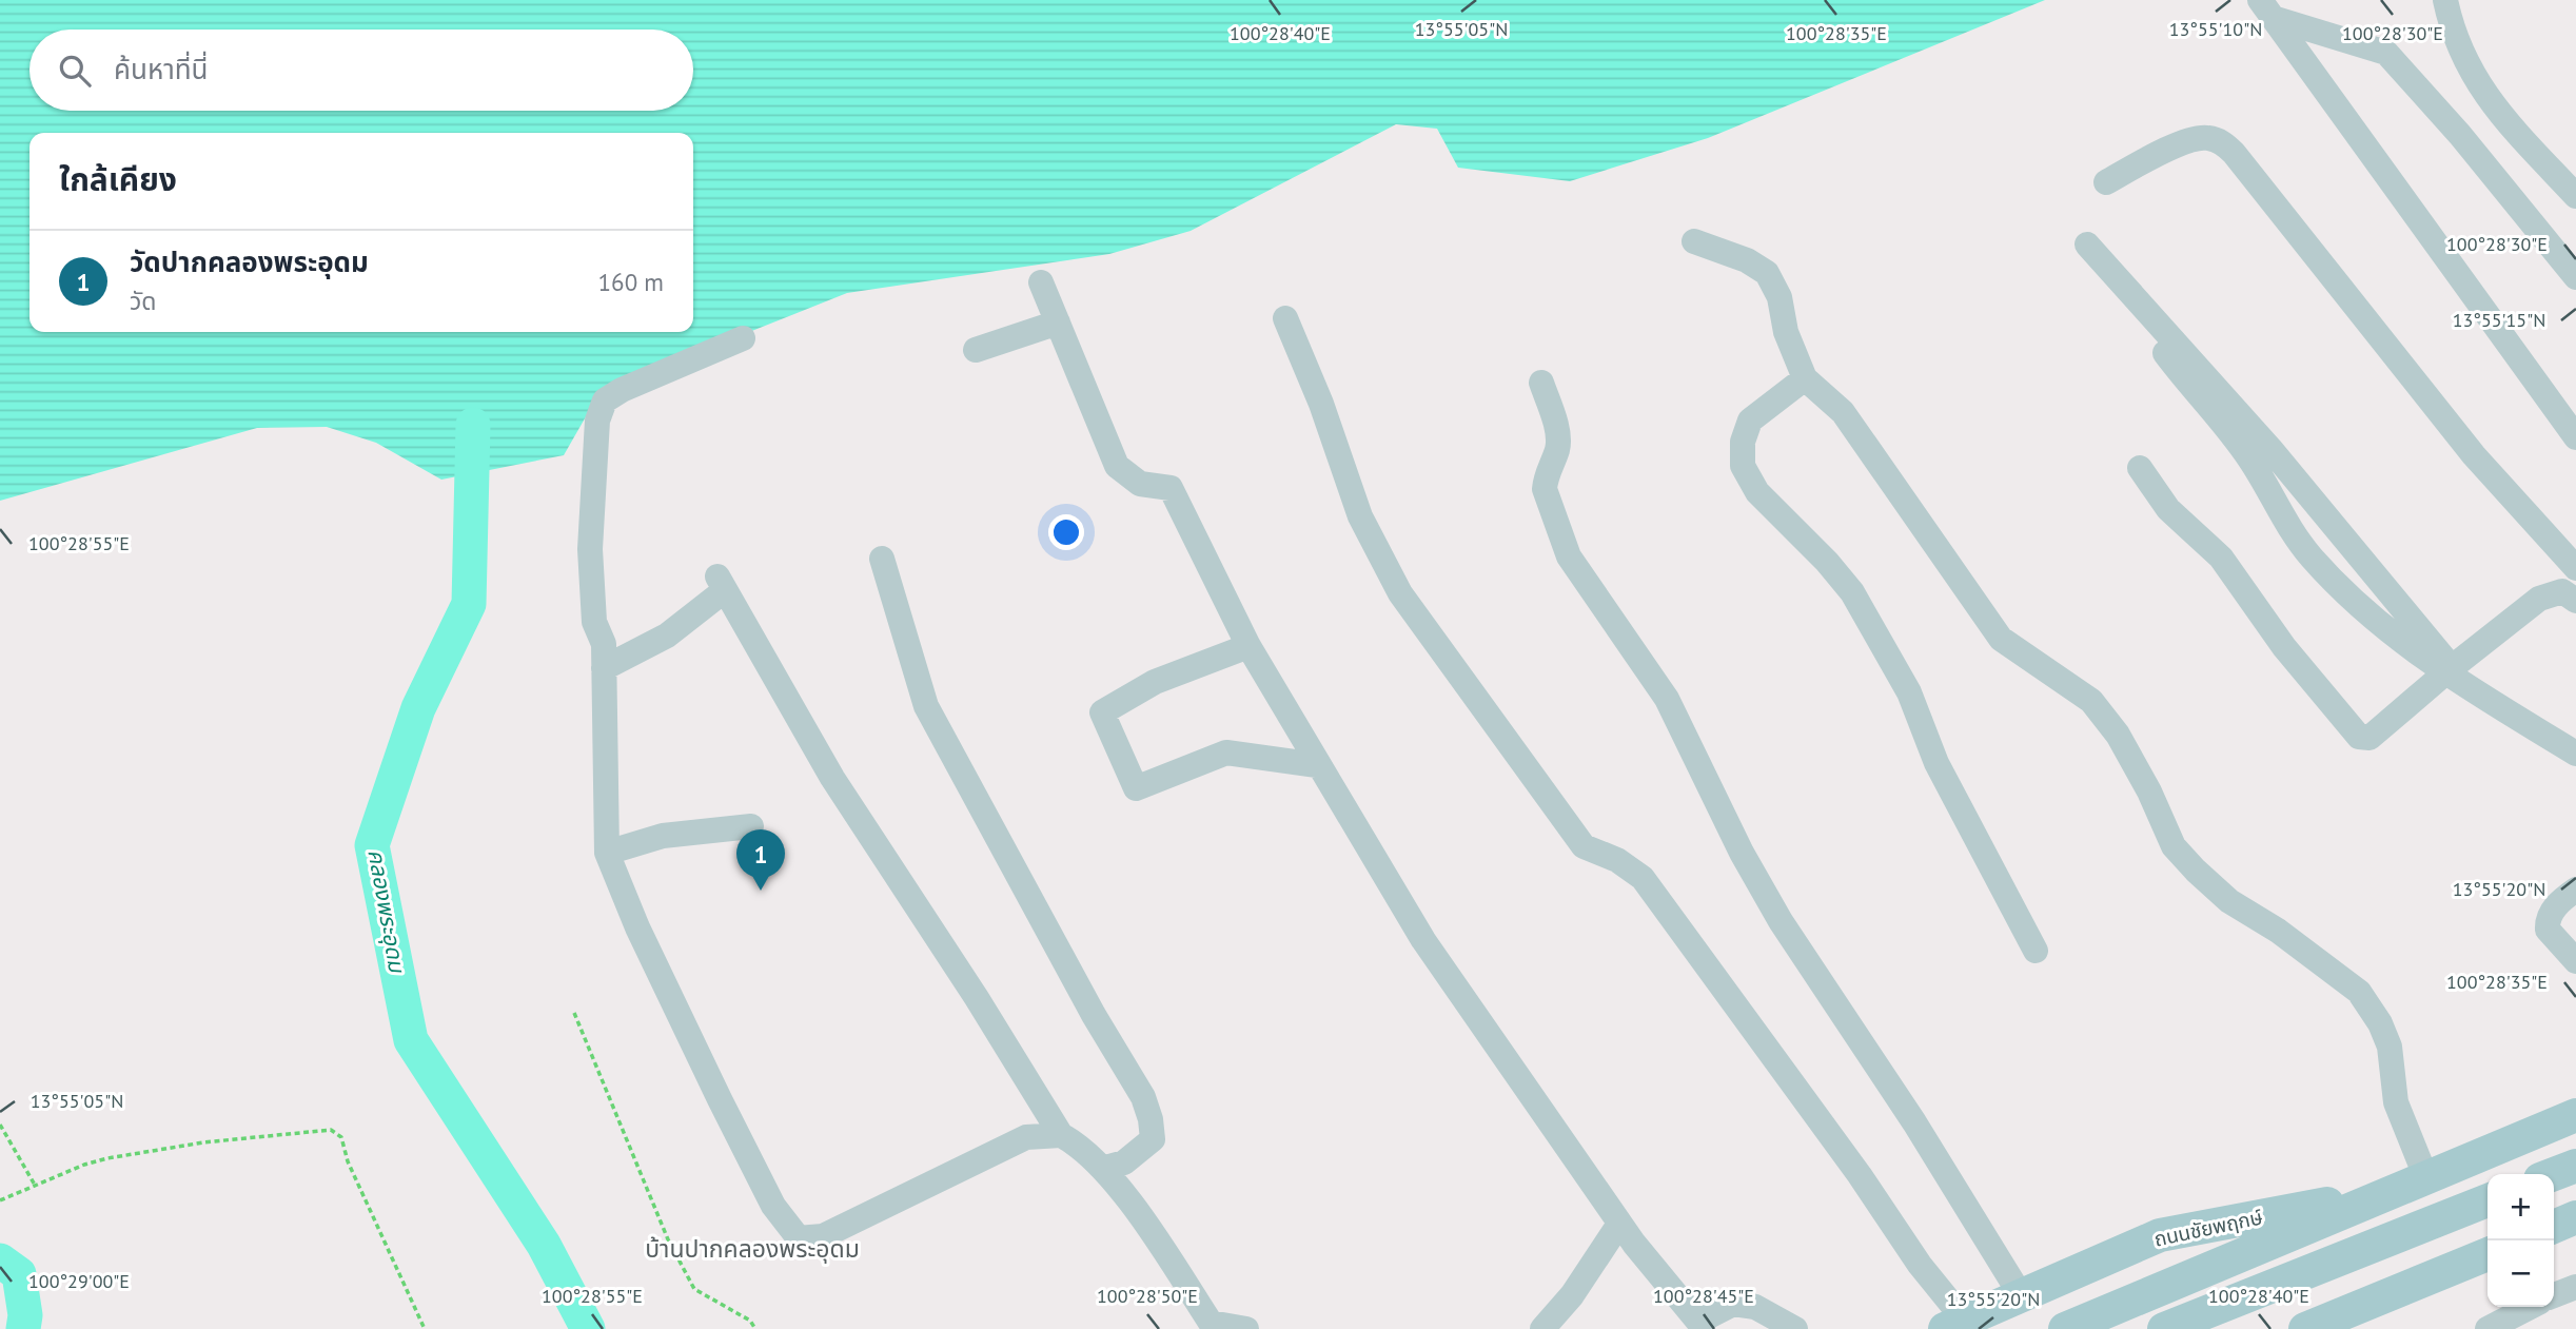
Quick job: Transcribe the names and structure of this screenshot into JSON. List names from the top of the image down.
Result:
{
  "streets": {
    "main road": ["ถนนชัยพฤกษ์"]
  },
  "districts": ["บ้านปากคลองพระอุดม"],
  "water": ["คลองพระอุดม"],
  "page": {
    "search": "ค้นหาที่นี่",
    "heading": "ใกล้เคียง",
    "list": [
      {
        "mark": "1",
        "name": "วัดปากคลองพระอุดม",
        "note": "วัด",
        "value": "160 m"
      }
    ],
    "pins": "1",
    "map_buttons": ["+", "−"]
  },
  "coordinates": [
    "13°55'10\"N",
    "13°55'05\"N",
    "100°28'40\"E",
    "100°28'35\"E",
    "100°28'30\"E",
    "13°55'15\"N",
    "100°28'55\"E",
    "13°55'20\"N",
    "100°29'00\"E",
    "100°28'50\"E",
    "100°28'45\"E"
  ]
}
